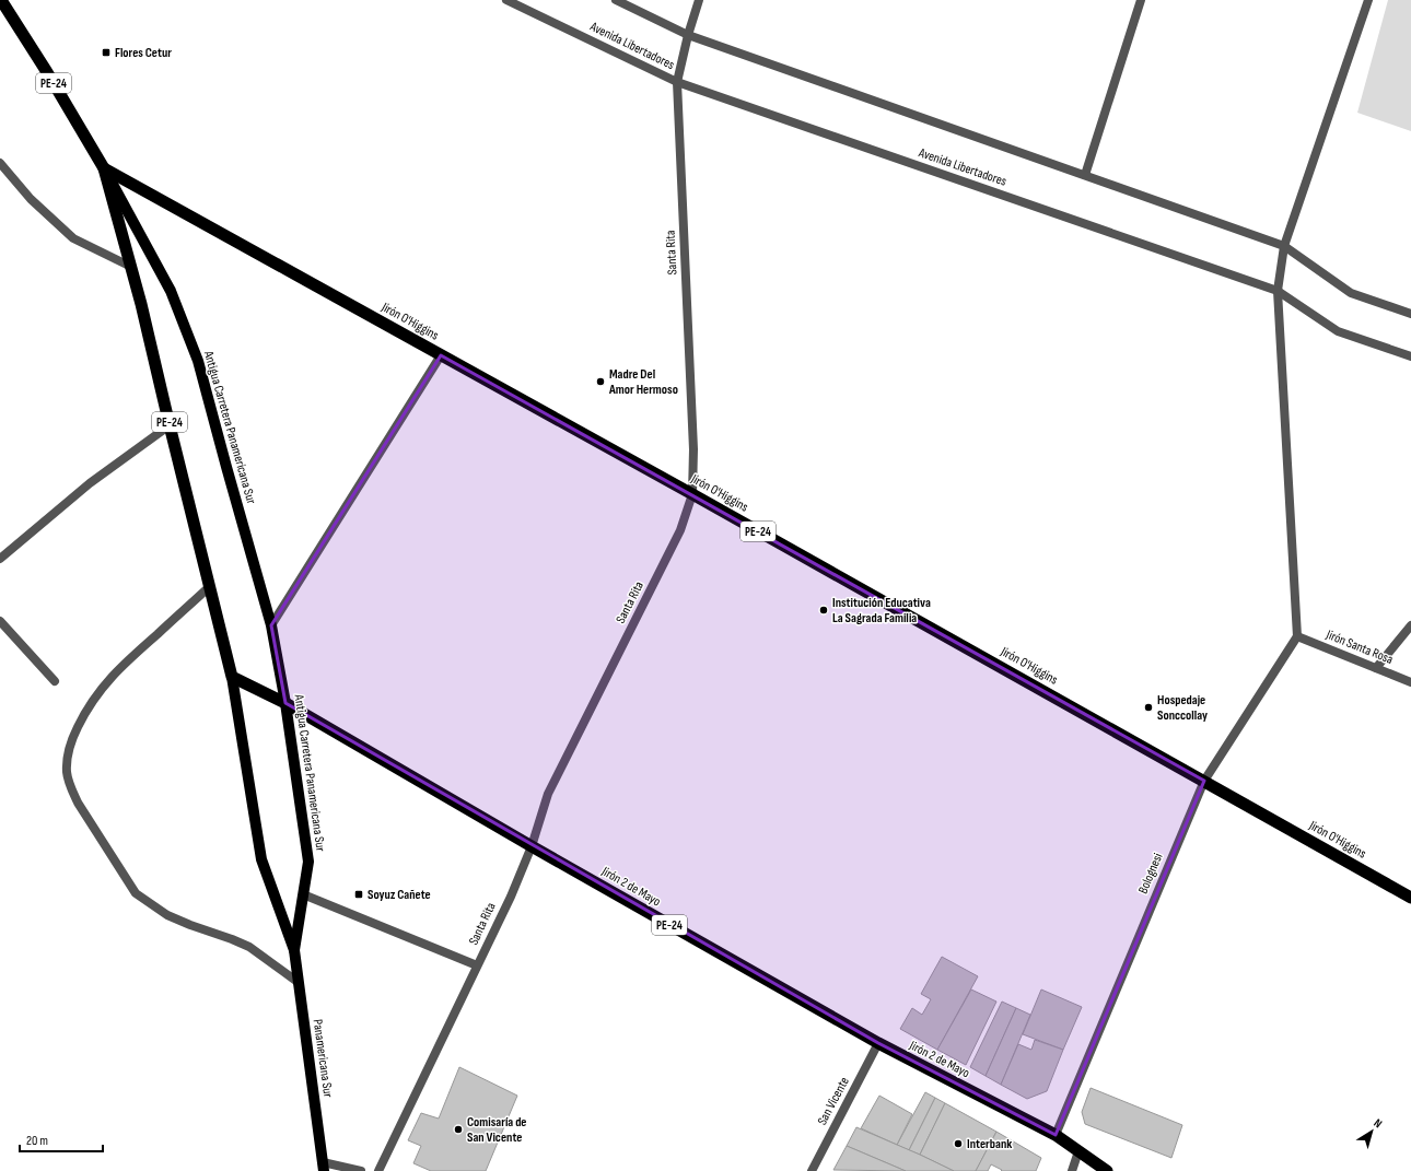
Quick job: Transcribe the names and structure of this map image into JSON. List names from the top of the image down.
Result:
{
  "streets": {
    "highway": [
      "PE-24",
      "Jirón O'Higgins",
      "Antigua Carretera Panamericana Sur",
      "Jirón 2 de Mayo"
    ],
    "main road": ["Panamericana Sur"],
    "street": [
      "Avenida Libertadores",
      "Santa Rita",
      "Jirón Santa Rosa",
      "Bolognesi",
      "San Vicente"
    ]
  },
  "crossings": [
    ["Avenida Libertadores", "Santa Rita"],
    ["Santa Rita", "Jirón O'Higgins"],
    ["Santa Rita", "Jirón 2 de Mayo"],
    ["Jirón O'Higgins", "Antigua Carretera Panamericana Sur"],
    ["Jirón O'Higgins", "Bolognesi"],
    ["Antigua Carretera Panamericana Sur", "Jirón 2 de Mayo"],
    ["Antigua Carretera Panamericana Sur", "Panamericana Sur"],
    ["Jirón Santa Rosa", "Bolognesi"],
    ["Bolognesi", "Jirón 2 de Mayo"],
    ["Jirón 2 de Mayo", "San Vicente"]
  ],
  "places": {
    "transit": ["Flores Cetur", "Soyuz Cañete"],
    "other": [
      "Madre Del Amor Hermoso",
      "Institución Educativa La Sagrada Familia",
      "Hospedaje Sonccollay",
      "Comisaría de San Vicente",
      "Interbank"
    ]
  },
  "scale_bar": "20 m",
  "north": "top right"
}
